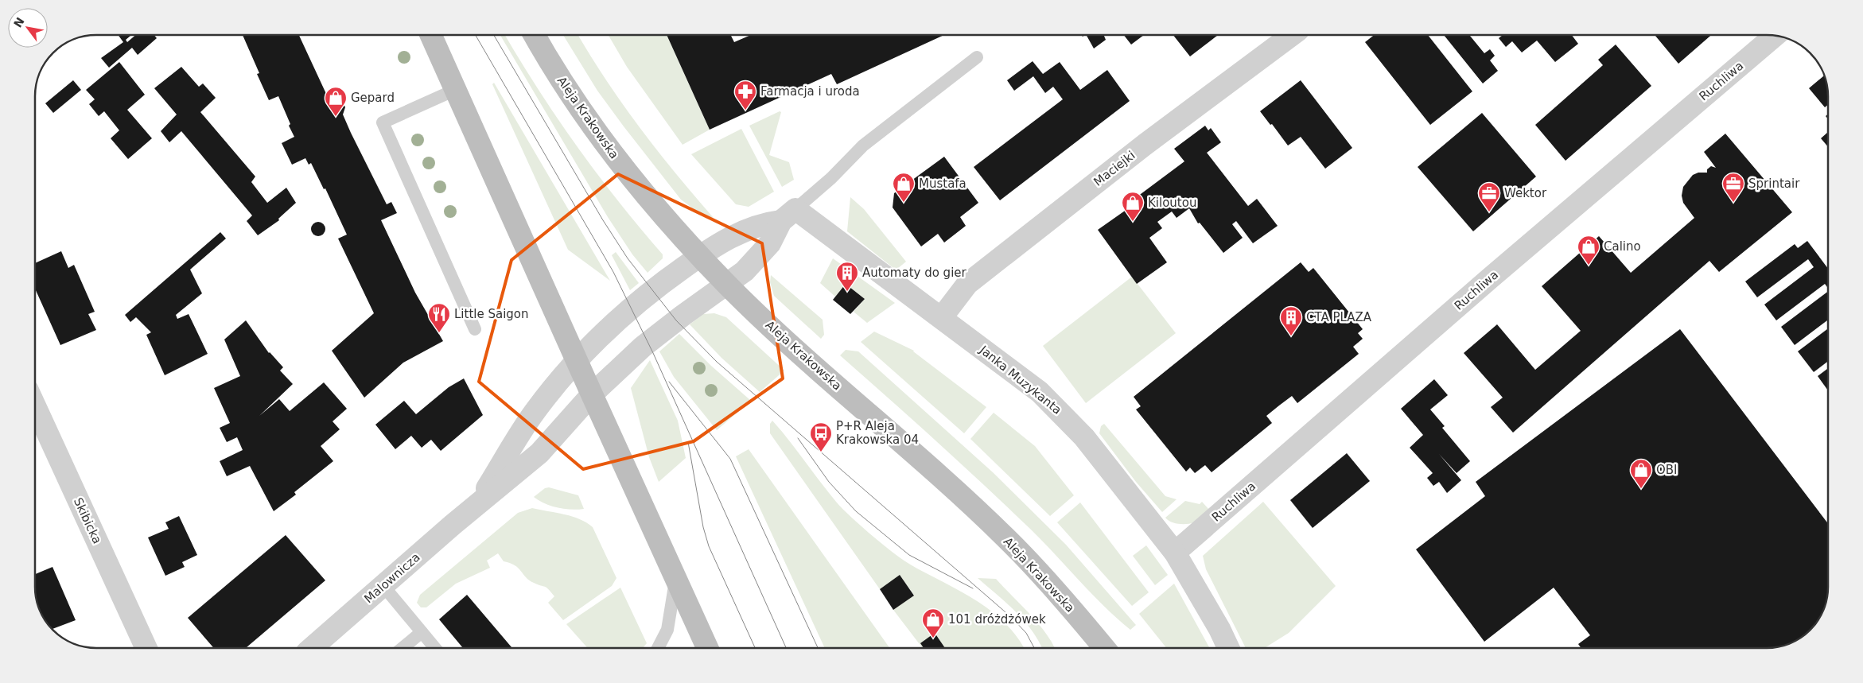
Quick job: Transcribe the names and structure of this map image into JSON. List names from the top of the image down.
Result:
{
  "streets": {
    "main road": ["Aleja Krakowska"],
    "street": [
      "Ruchliwa",
      "Maciejki",
      "Janka Muzykanta",
      "Skibicka",
      "Malownicza"
    ]
  },
  "crossings": [
    ["Ruchliwa", "Janka Muzykanta"],
    ["Aleja Krakowska", "Malownicza"],
    ["Maciejki", "Janka Muzykanta"]
  ],
  "places": {
    "pharmacy": ["Farmacja i uroda"],
    "shop": [
      "Gepard",
      "Mustafa",
      "Kiloutou",
      "Calino",
      "OBI",
      "101 dróżdżówek"
    ],
    "office": ["Sprintair", "Wektor"],
    "building": ["Automaty do gier", "CTA PLAZA"],
    "restaurant": ["Little Saigon"],
    "bus stop": ["P+R Aleja Krakowska 04"]
  },
  "north": "top left"
}
